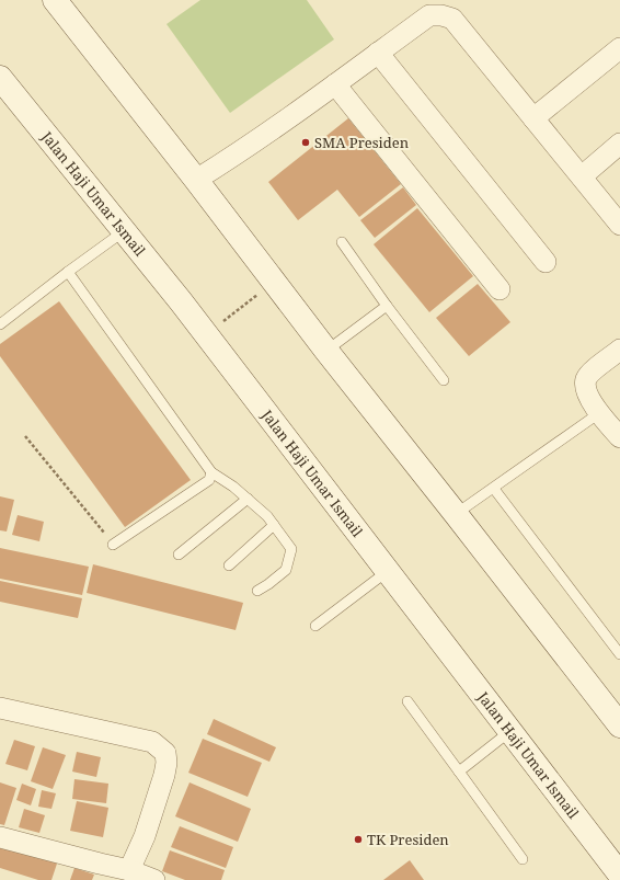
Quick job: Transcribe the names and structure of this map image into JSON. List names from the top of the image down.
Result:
{
  "streets": {
    "main road": ["Jalan Haji Umar Ismail"]
  },
  "places": ["SMA Presiden", "TK Presiden"]
}
